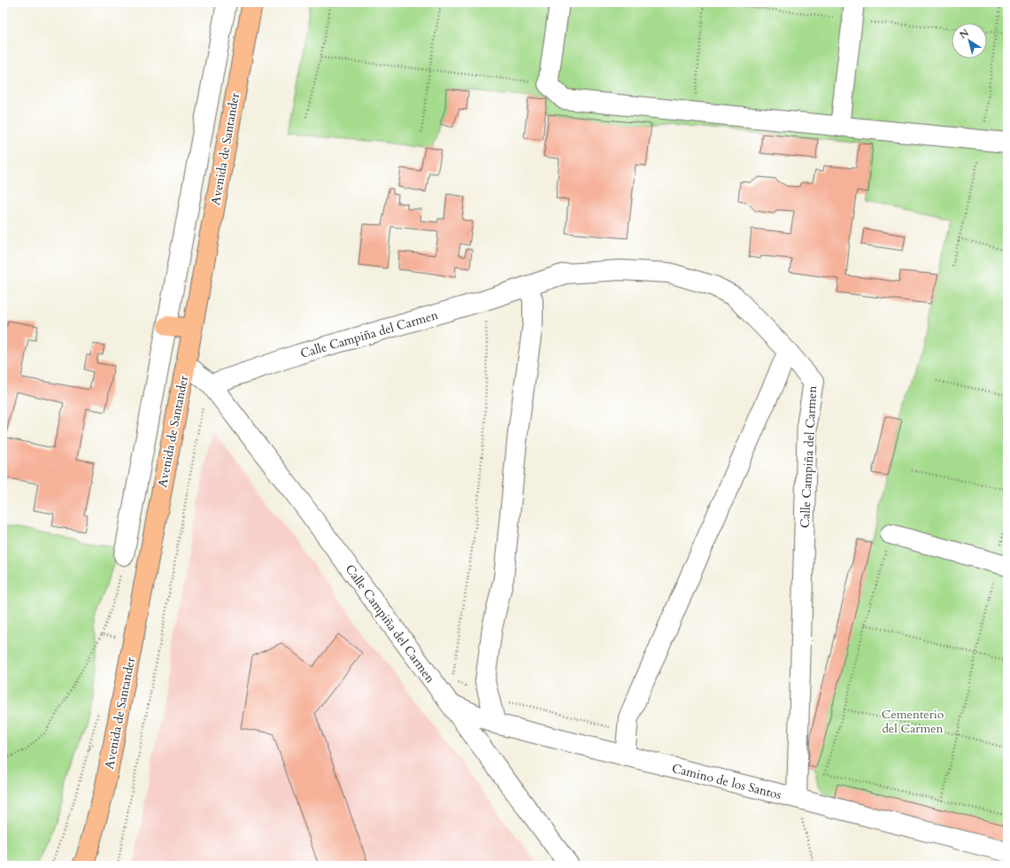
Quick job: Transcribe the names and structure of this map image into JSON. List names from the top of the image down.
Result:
{
  "streets": {
    "main road": ["Avenida de Santander"],
    "street": ["Calle Campiña del Carmen", "Camino de los Santos"]
  },
  "crossings": [
    ["Avenida de Santander", "Calle Campiña del Carmen"],
    ["Calle Campiña del Carmen", "Camino de los Santos"]
  ],
  "parks": ["Cementerio del Carmen"],
  "north": "top left"
}
